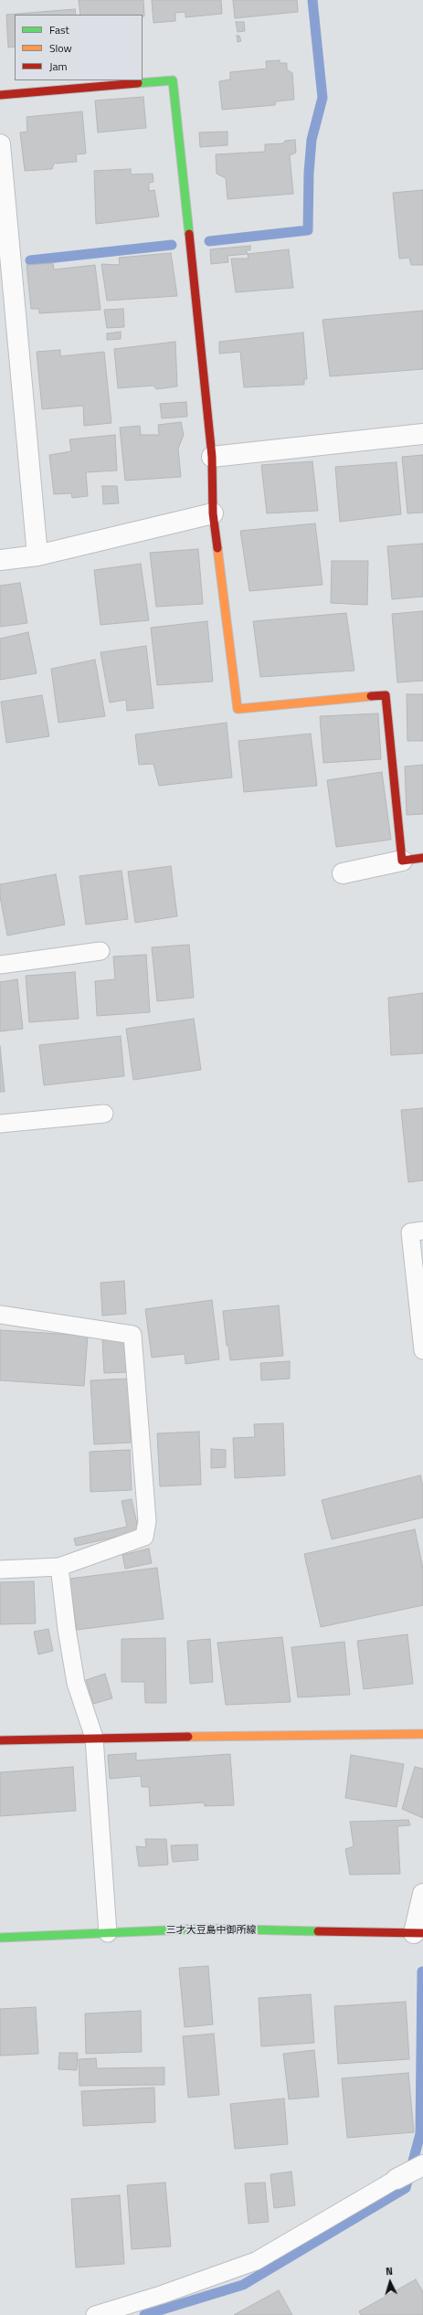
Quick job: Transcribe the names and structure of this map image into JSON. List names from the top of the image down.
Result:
{
  "streets": {
    "street": ["三才大豆島中御所線"]
  },
  "legend": ["Fast", "Slow", "Jam"],
  "north": "top"
}
